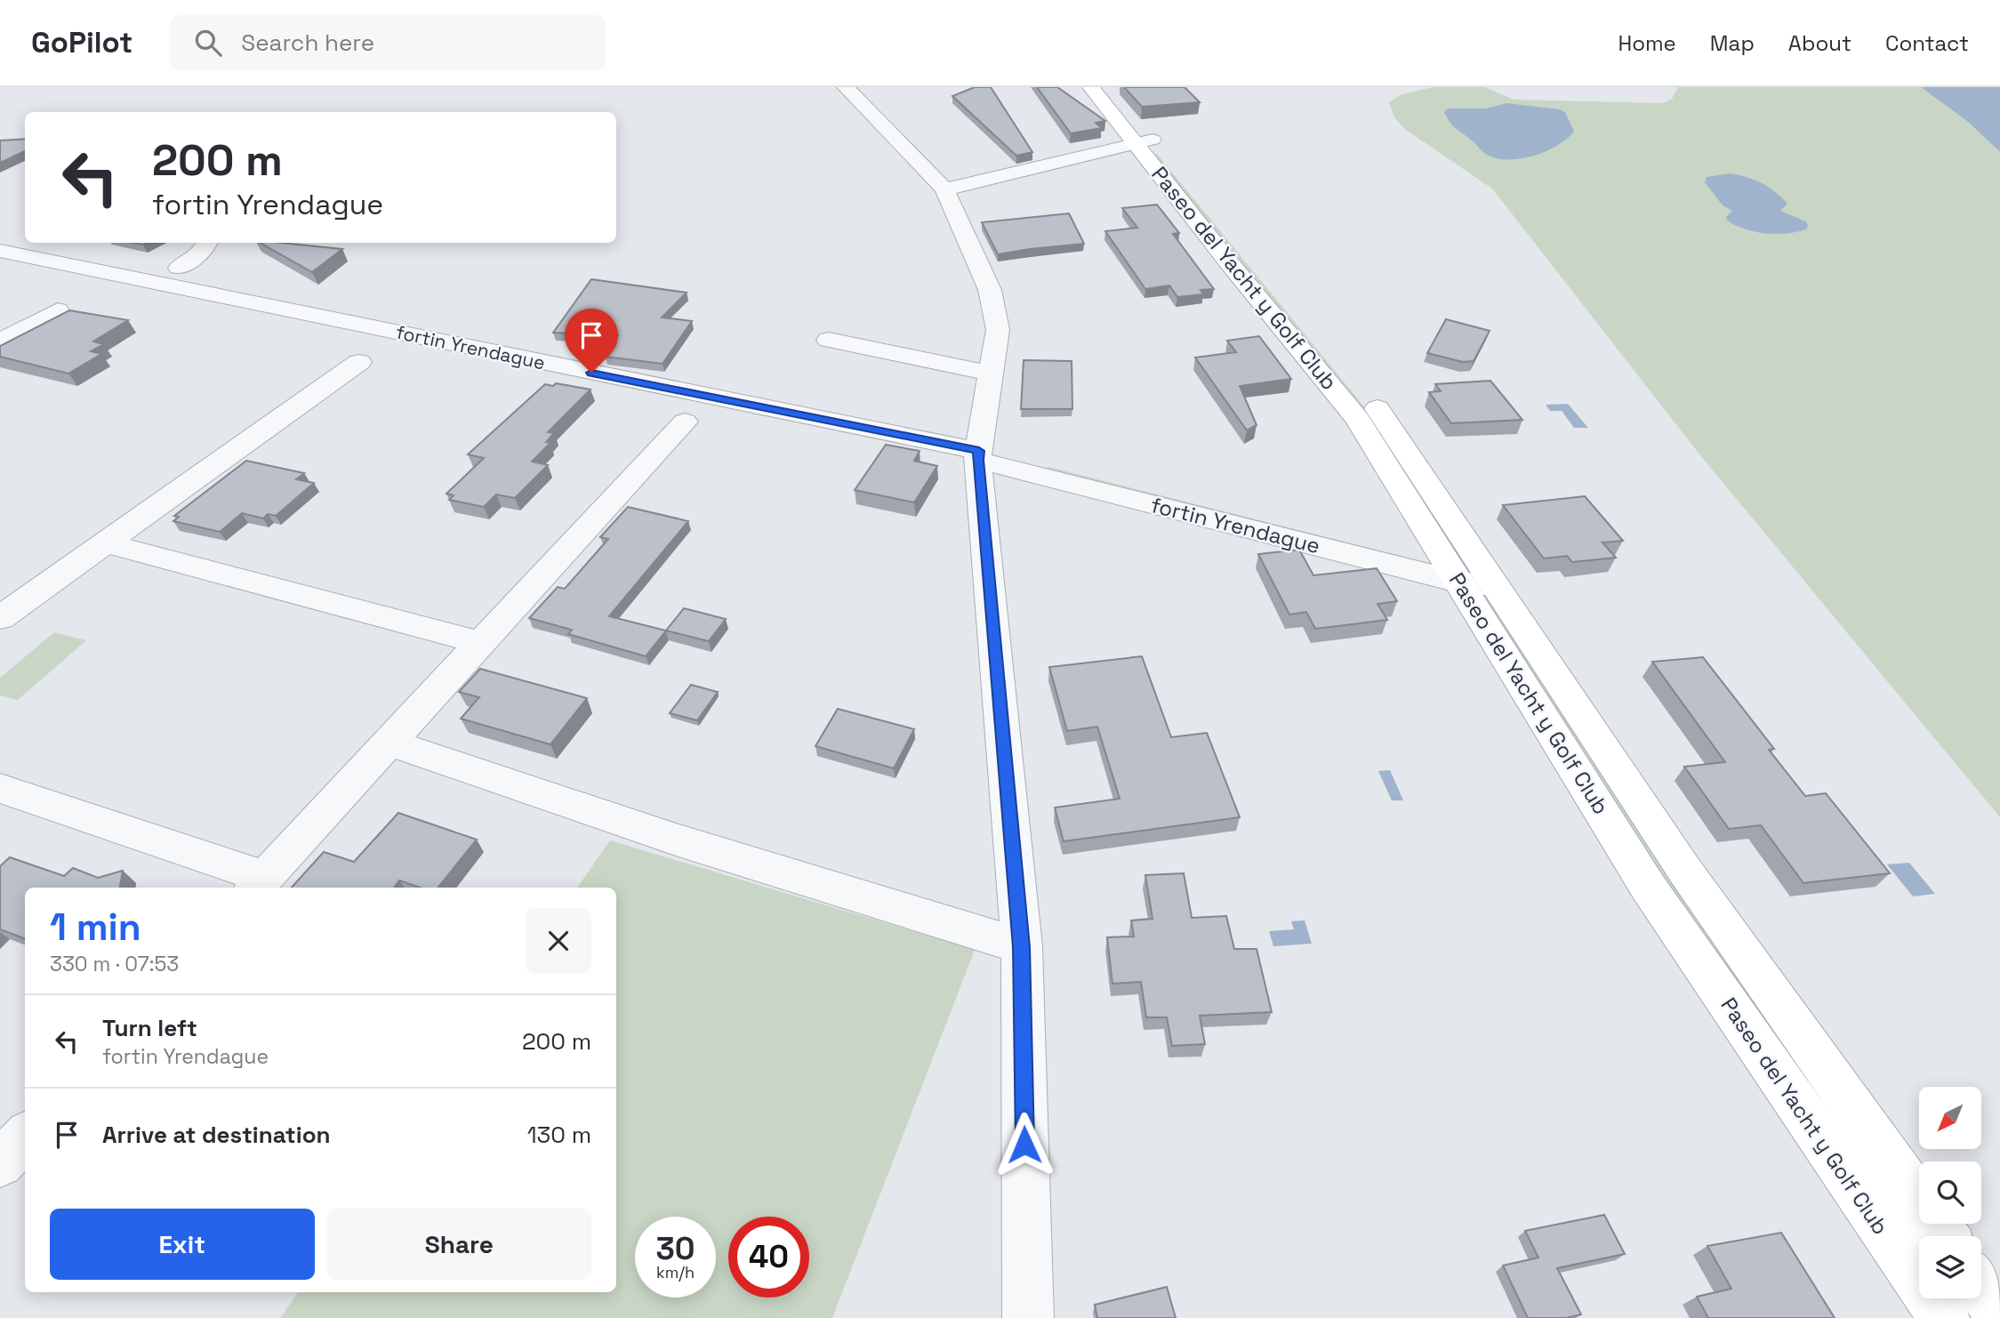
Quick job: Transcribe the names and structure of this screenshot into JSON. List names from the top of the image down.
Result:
{
  "streets": {
    "main road": ["Paseo del Yacht y Golf Club"],
    "street": ["fortin Yrendague"]
  },
  "crossings": [
    ["Paseo del Yacht y Golf Club", "fortin Yrendague"]
  ],
  "north": "bottom left",
  "page": {
    "header": "GoPilot",
    "search": "Search here",
    "nav": [
      "Home",
      "Map",
      "About",
      "Contact"
    ],
    "turn": ["200 m", "fortin Yrendague"],
    "heading": ["1 min", "330 m · 07:53"],
    "list": [
      {
        "name": "Turn left",
        "note": "fortin Yrendague",
        "value": "200 m"
      },
      {
        "name": "Arrive at destination",
        "value": "130 m"
      }
    ],
    "buttons": ["Exit", "Share"],
    "speed": "30 km/h",
    "limit": "40"
  }
}
